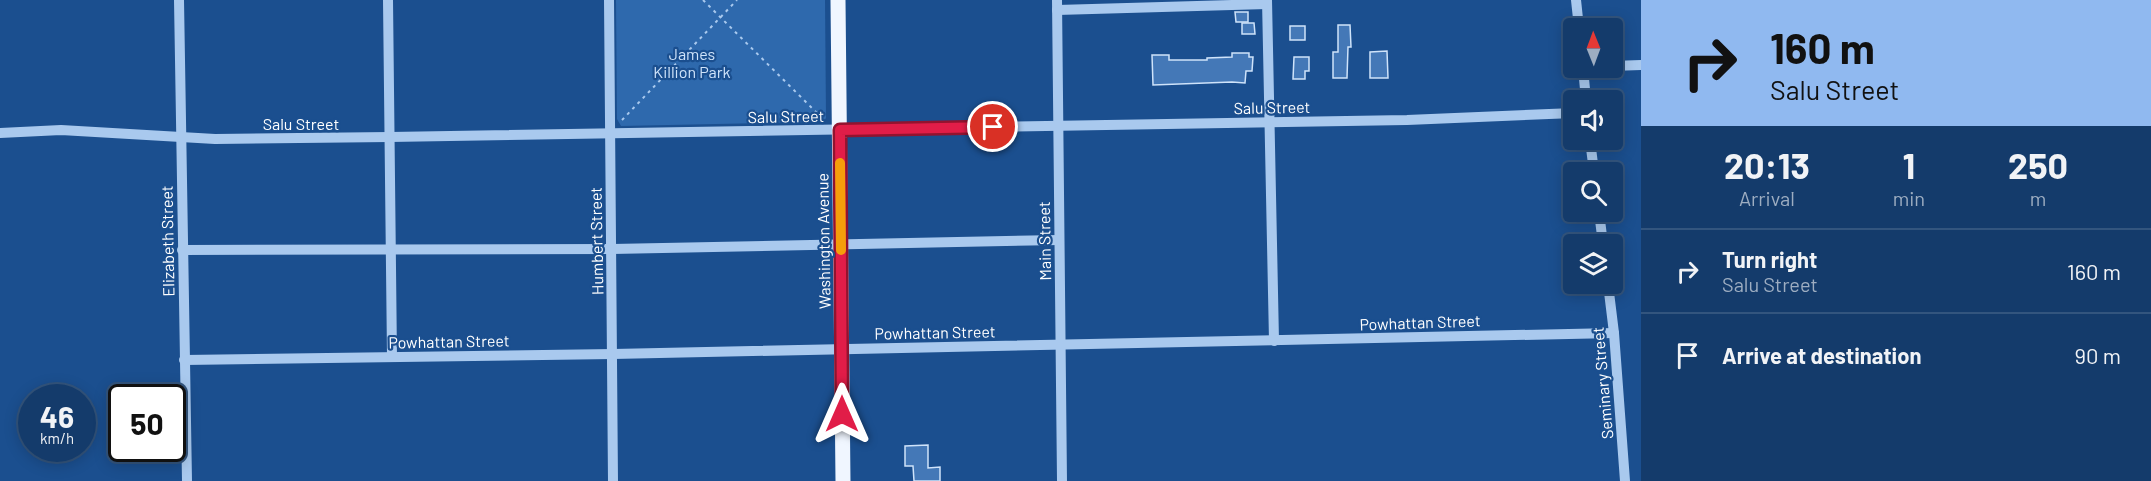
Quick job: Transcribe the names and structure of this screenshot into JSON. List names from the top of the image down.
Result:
{
  "streets": {
    "main road": ["Washington Avenue"],
    "street": [
      "Salu Street",
      "Elizabeth Street",
      "Humbert Street",
      "Main Street",
      "Powhattan Street",
      "Seminary Street"
    ]
  },
  "crossings": [
    ["Salu Street", "Elizabeth Street"],
    ["Salu Street", "Humbert Street"],
    ["Salu Street", "Washington Avenue"],
    ["Salu Street", "Main Street"],
    ["Elizabeth Street", "Powhattan Street"],
    ["Humbert Street", "Powhattan Street"],
    ["Washington Avenue", "Powhattan Street"],
    ["Main Street", "Powhattan Street"],
    ["Powhattan Street", "Seminary Street"]
  ],
  "parks": ["James Killion Park"],
  "north": "top",
  "page": {
    "turn": ["160 m", "Salu Street"],
    "eta": [
      "20:13",
      "Arrival",
      "1",
      "min",
      "250",
      "m"
    ],
    "list": [
      {
        "name": "Turn right",
        "note": "Salu Street",
        "value": "160 m"
      },
      {
        "name": "Arrive at destination",
        "value": "90 m"
      }
    ],
    "speed": "46 km/h",
    "limit": "50"
  }
}
